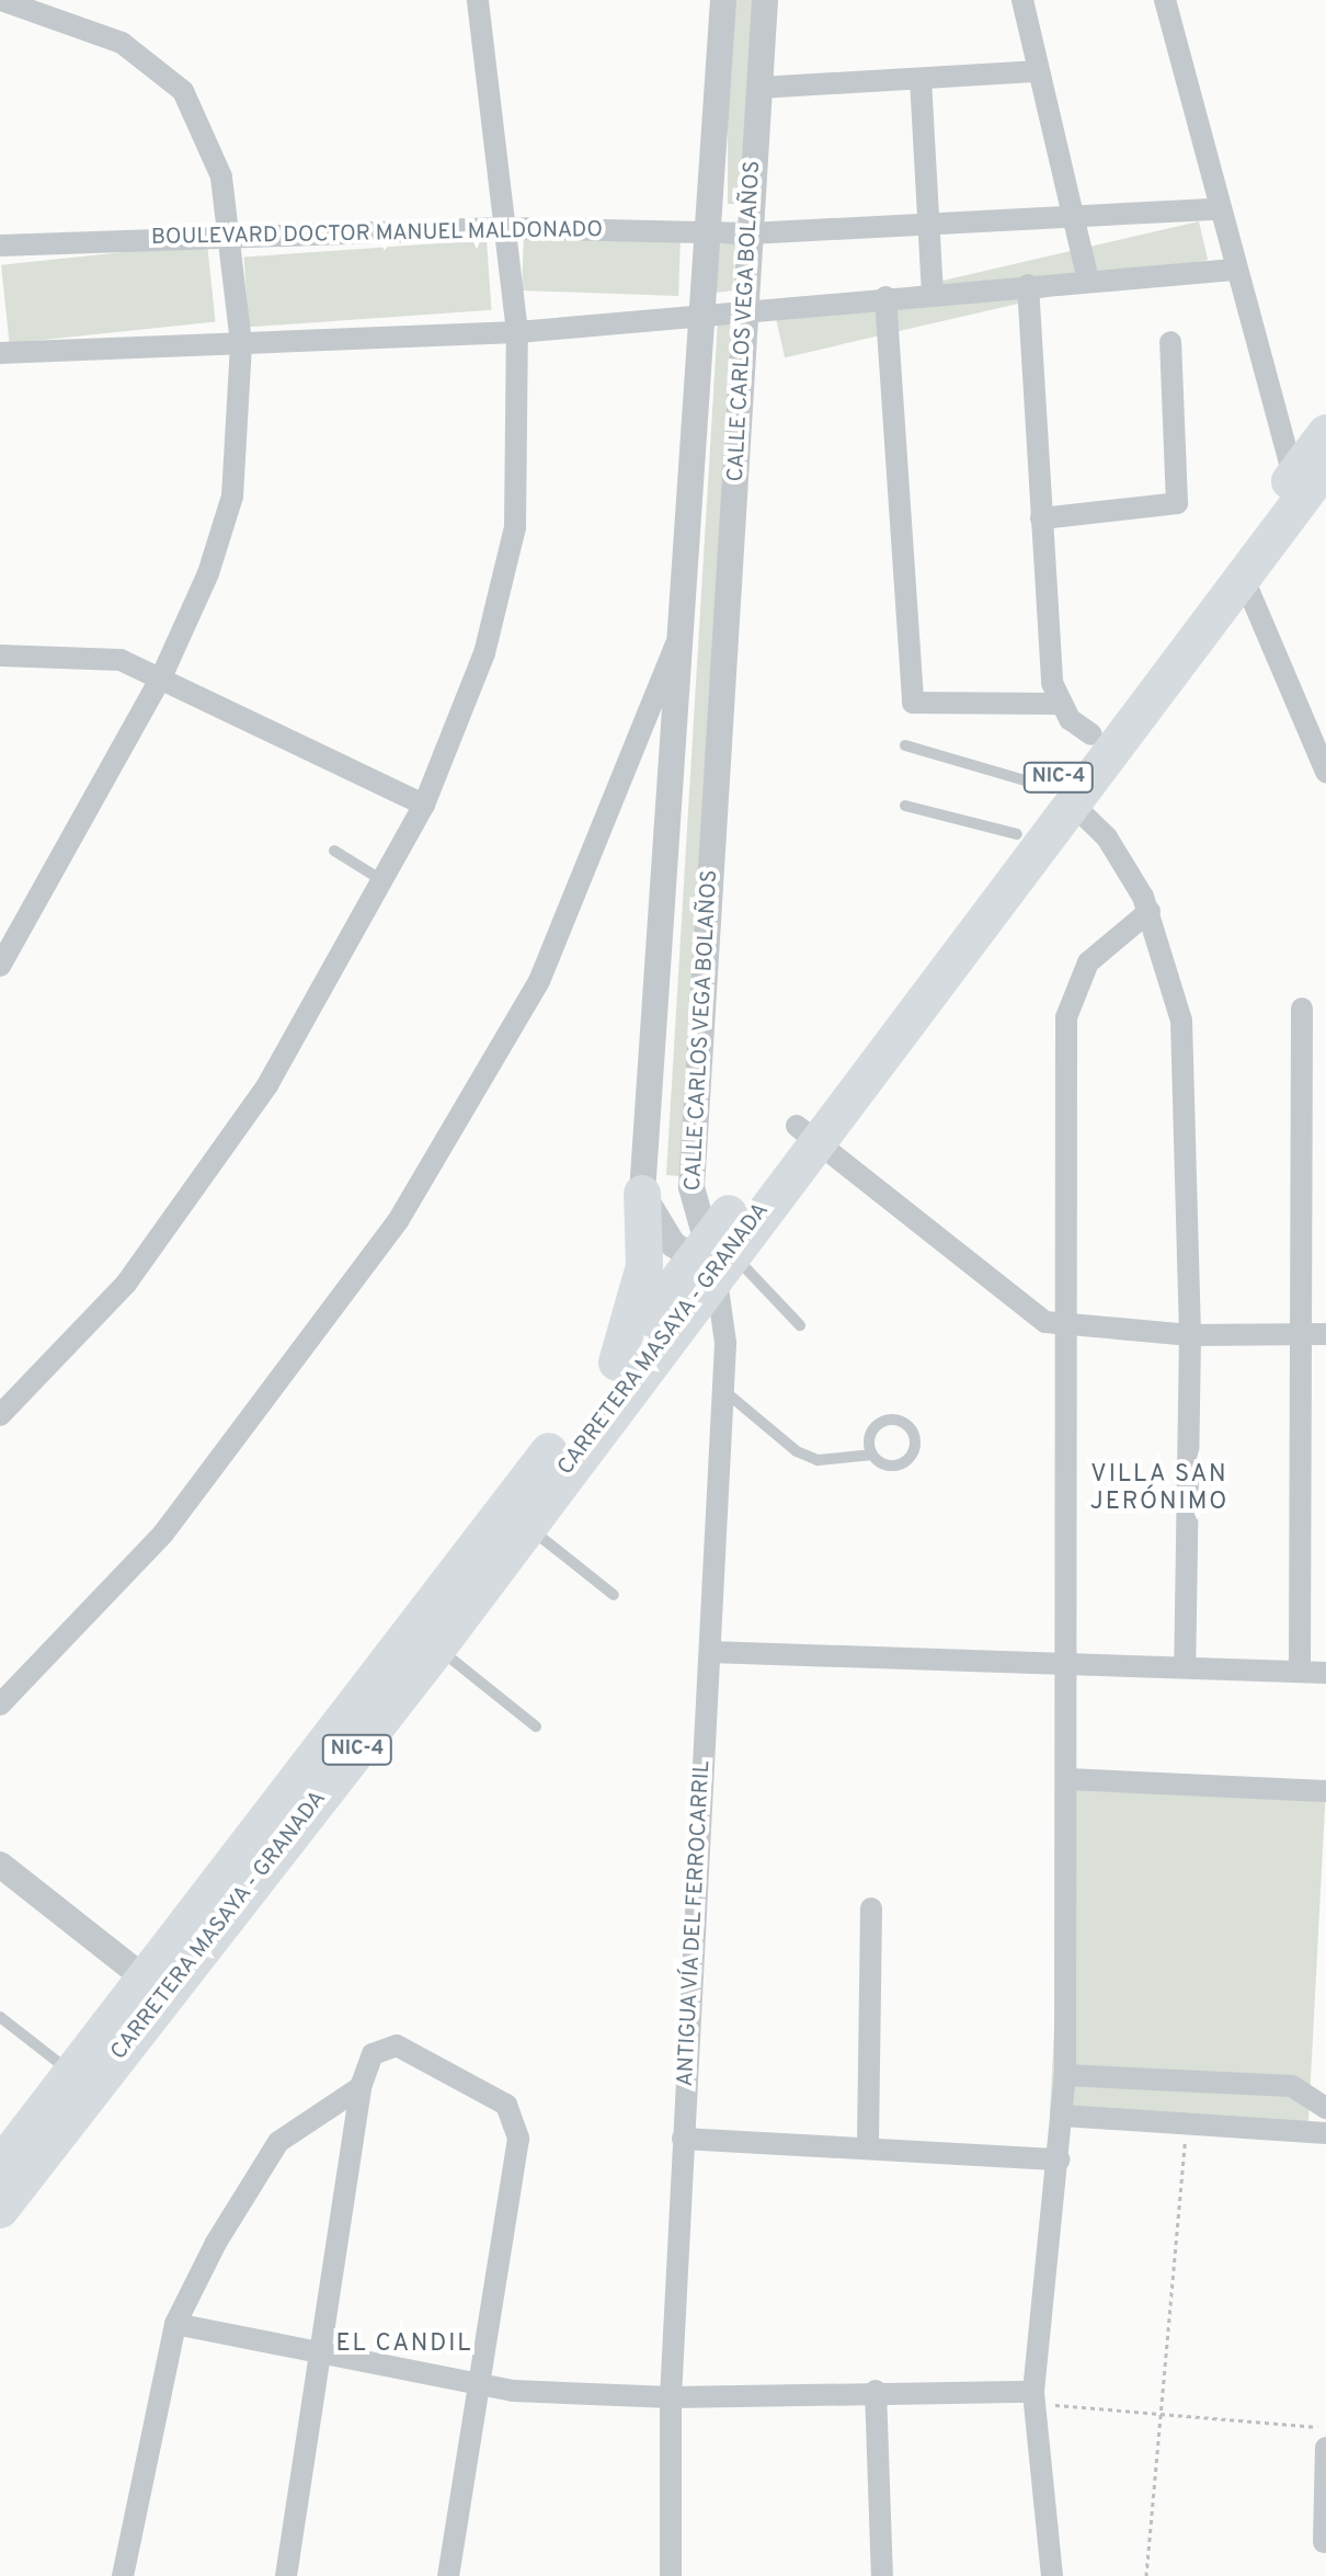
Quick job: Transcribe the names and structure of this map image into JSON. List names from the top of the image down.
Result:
{
  "streets": {
    "highway": ["NIC-4", "CARRETERA MASAYA - GRANADA"],
    "street": ["BOULEVARD DOCTOR MANUEL MALDONADO", "CALLE CARLOS VEGA BOLAÑOS", "ANTIGUA VÍA DEL FERROCARRIL"]
  },
  "crossings": [
    ["BOULEVARD DOCTOR MANUEL MALDONADO", "CALLE CARLOS VEGA BOLAÑOS"],
    ["CALLE CARLOS VEGA BOLAÑOS", "CARRETERA MASAYA - GRANADA"],
    ["CALLE CARLOS VEGA BOLAÑOS", "ANTIGUA VÍA DEL FERROCARRIL"],
    ["CARRETERA MASAYA - GRANADA", "ANTIGUA VÍA DEL FERROCARRIL"]
  ],
  "districts": ["VILLA SAN JERÓNIMO", "EL CANDIL"]
}
